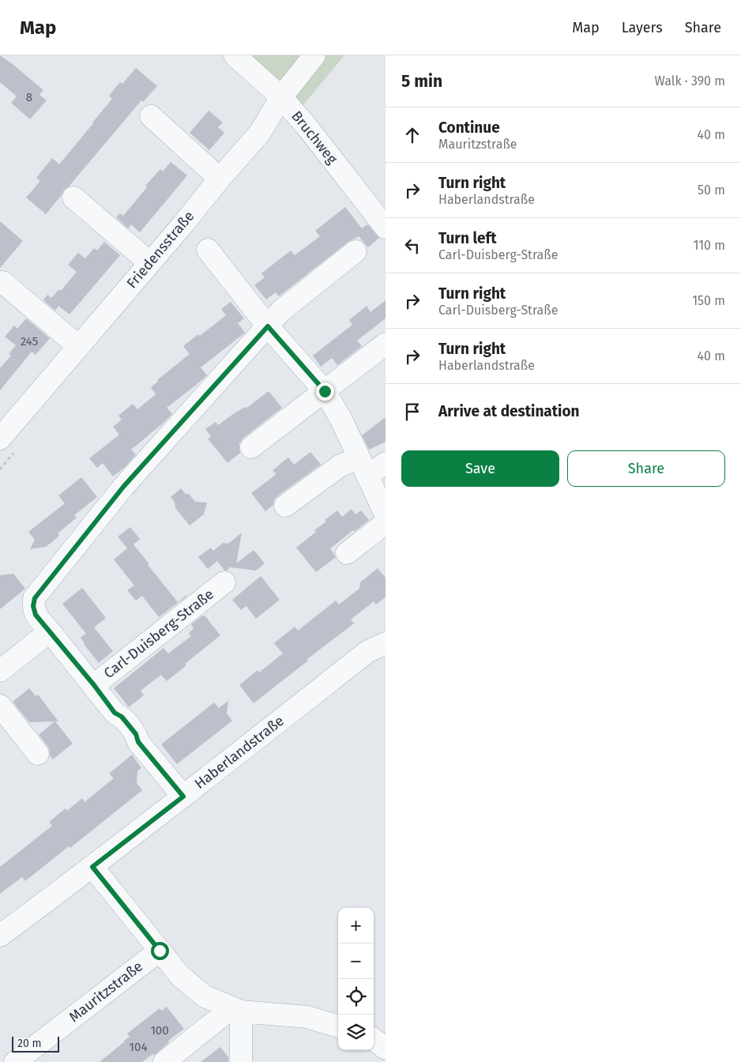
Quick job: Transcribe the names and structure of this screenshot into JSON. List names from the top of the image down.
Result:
{
  "streets": {
    "street": [
      "Bruchweg",
      "Friedensstraße",
      "Carl-Duisberg-Straße",
      "Haberlandstraße",
      "Mauritzstraße"
    ]
  },
  "crossings": [
    ["Bruchweg", "Friedensstraße"],
    ["Carl-Duisberg-Straße", "Haberlandstraße"]
  ],
  "house_numbers": [
    "8",
    "245",
    "100",
    "104"
  ],
  "scale_bar": "20 m",
  "page": {
    "header": "Map",
    "nav": ["Map", "Layers", "Share"],
    "heading": ["5 min", "Walk · 390 m"],
    "list": [
      ["Continue", "Mauritzstraße", "40 m"],
      ["Turn right", "Haberlandstraße", "50 m"],
      ["Turn left", "Carl-Duisberg-Straße", "110 m"],
      ["Turn right", "Carl-Duisberg-Straße", "150 m"],
      ["Turn right", "Haberlandstraße", "40 m"],
      "Arrive at destination"
    ],
    "buttons": ["Save", "Share"],
    "map_buttons": ["+", "−"],
    "scale": "20 m"
  }
}
